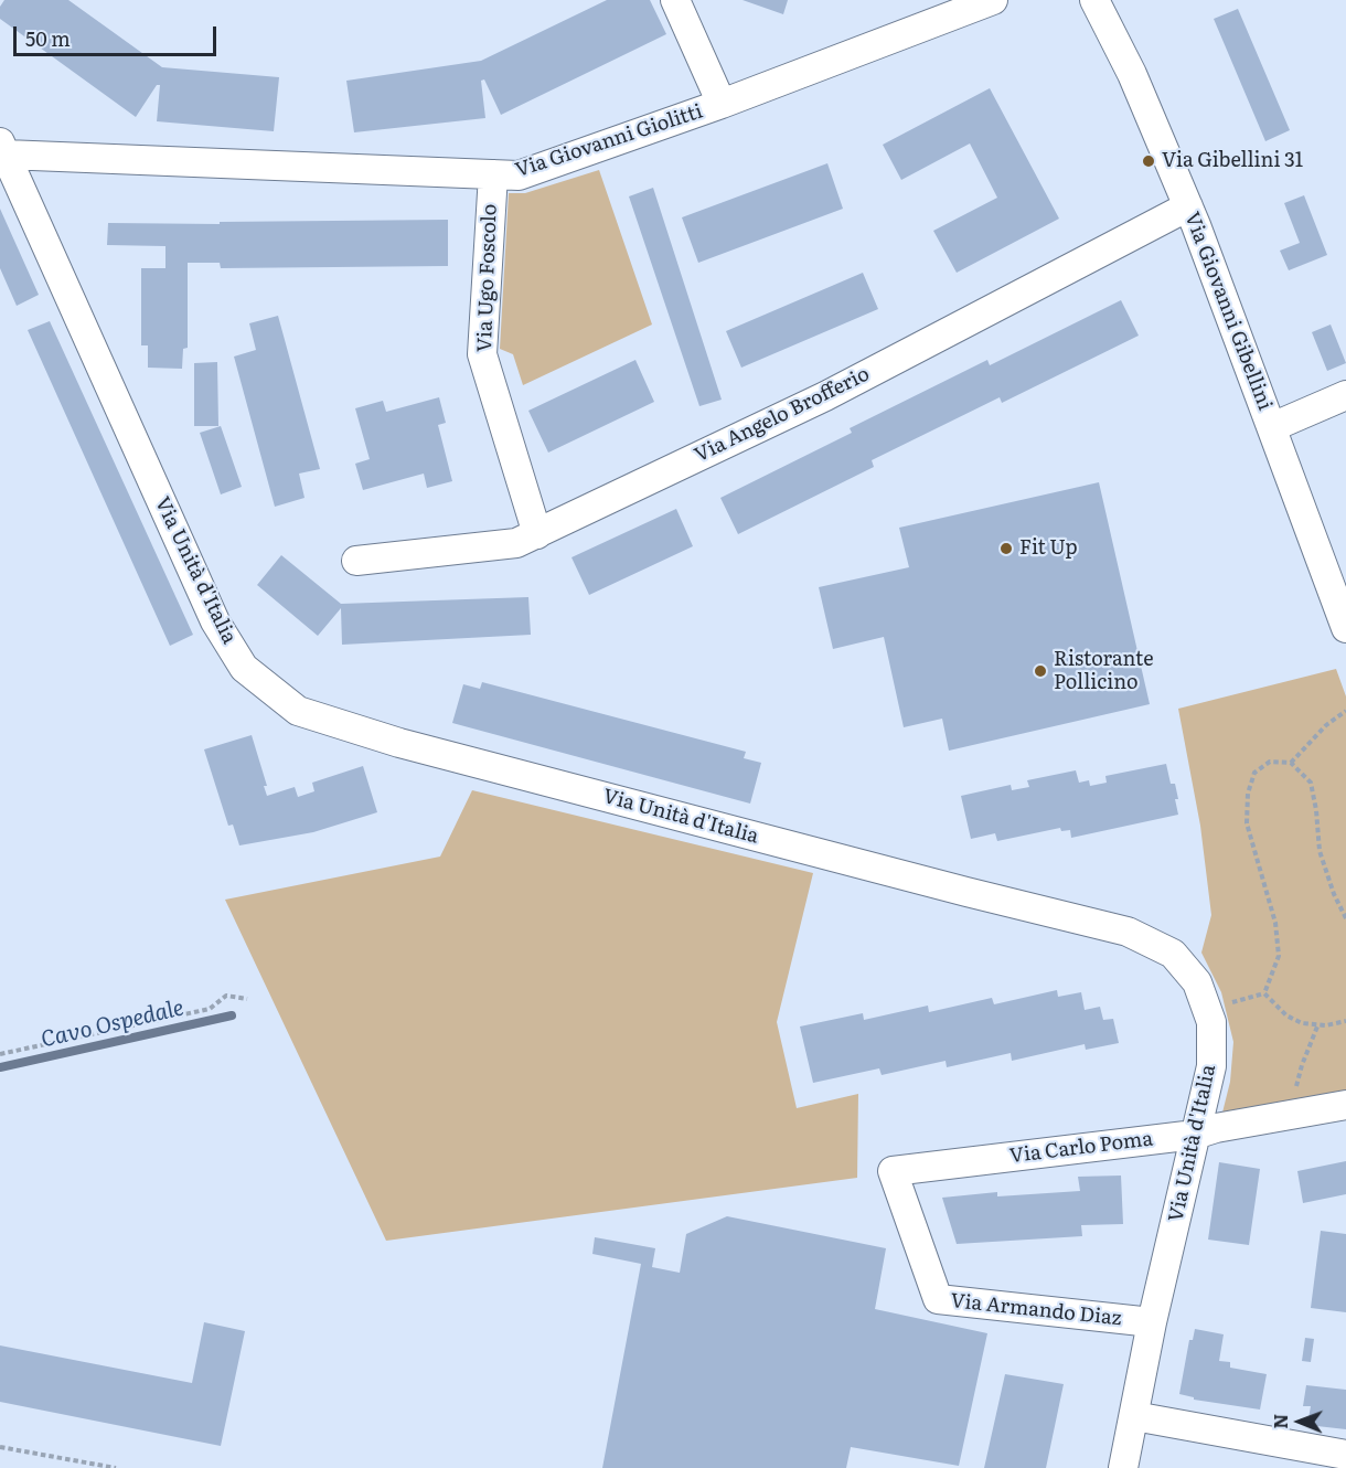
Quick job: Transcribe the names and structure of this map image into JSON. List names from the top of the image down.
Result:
{
  "streets": {
    "street": [
      "Via Giovanni Giolitti",
      "Via Ugo Foscolo",
      "Via Giovanni Gibellini",
      "Via Angelo Brofferio",
      "Via Unità d'Italia",
      "Via Carlo Poma",
      "Via Armando Diaz"
    ]
  },
  "crossings": [
    ["Via Giovanni Giolitti", "Via Ugo Foscolo"],
    ["Via Giovanni Giolitti", "Via Unità d'Italia"],
    ["Via Ugo Foscolo", "Via Angelo Brofferio"],
    ["Via Giovanni Gibellini", "Via Angelo Brofferio"],
    ["Via Unità d'Italia", "Via Carlo Poma"],
    ["Via Unità d'Italia", "Via Armando Diaz"],
    ["Via Carlo Poma", "Via Armando Diaz"]
  ],
  "water": ["Cavo Ospedale"],
  "places": ["Via Gibellini 31", "Fit Up", "Ristorante Pollicino"],
  "scale_bar": "50 m",
  "north": "left"
}
